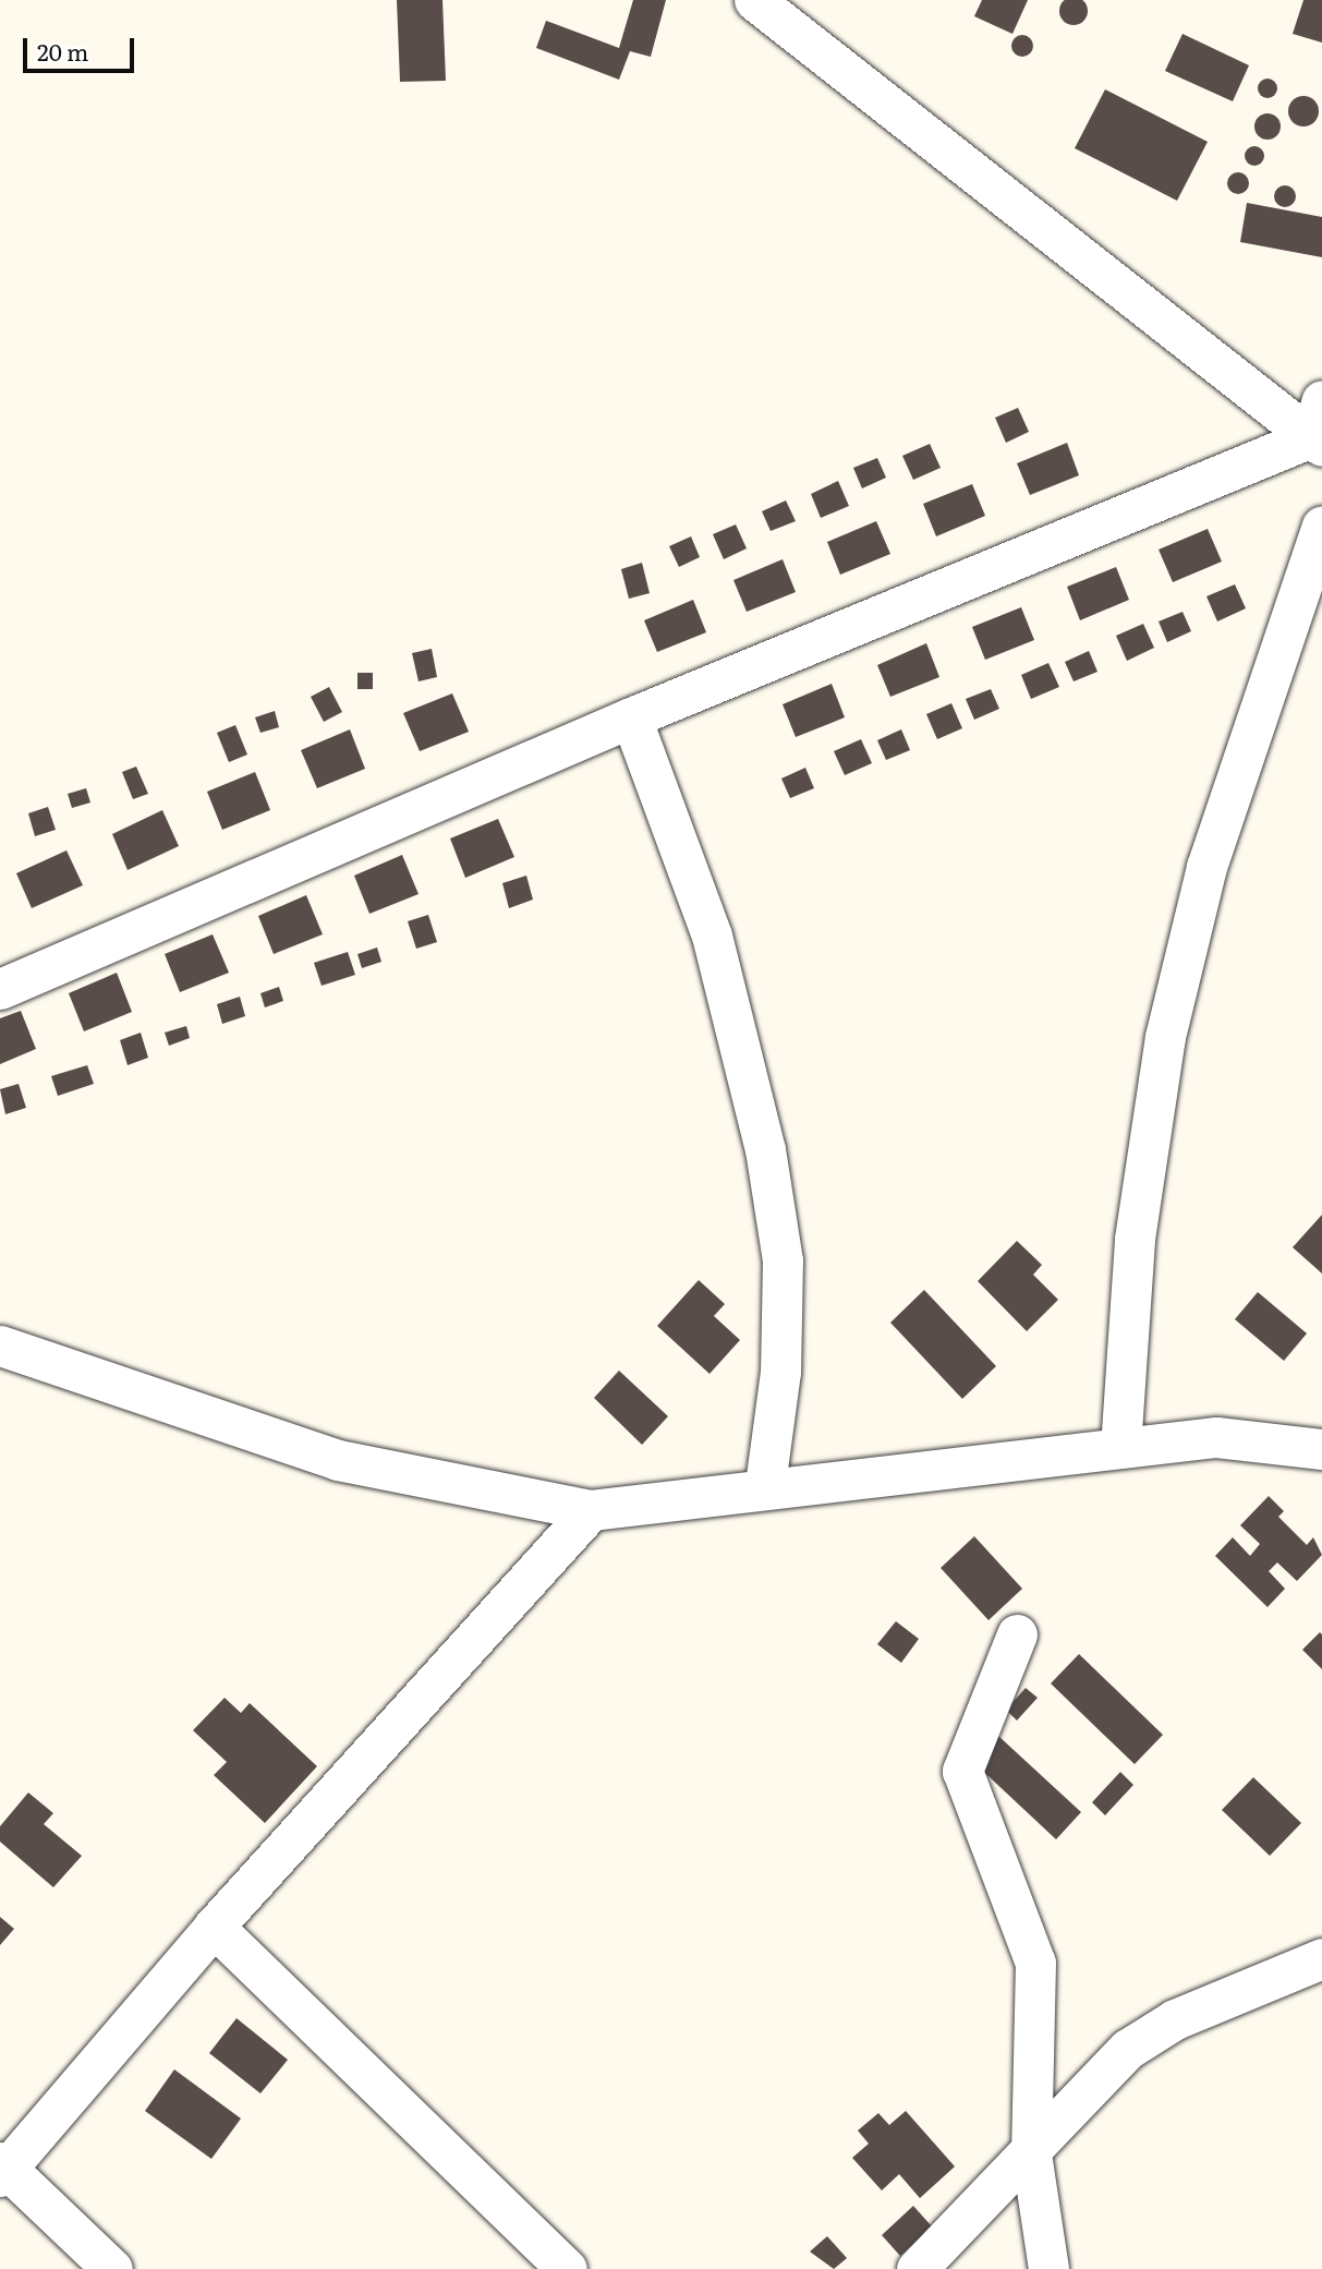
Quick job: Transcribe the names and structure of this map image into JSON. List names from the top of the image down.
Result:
{
  "scale_bar": "20 m"
}
